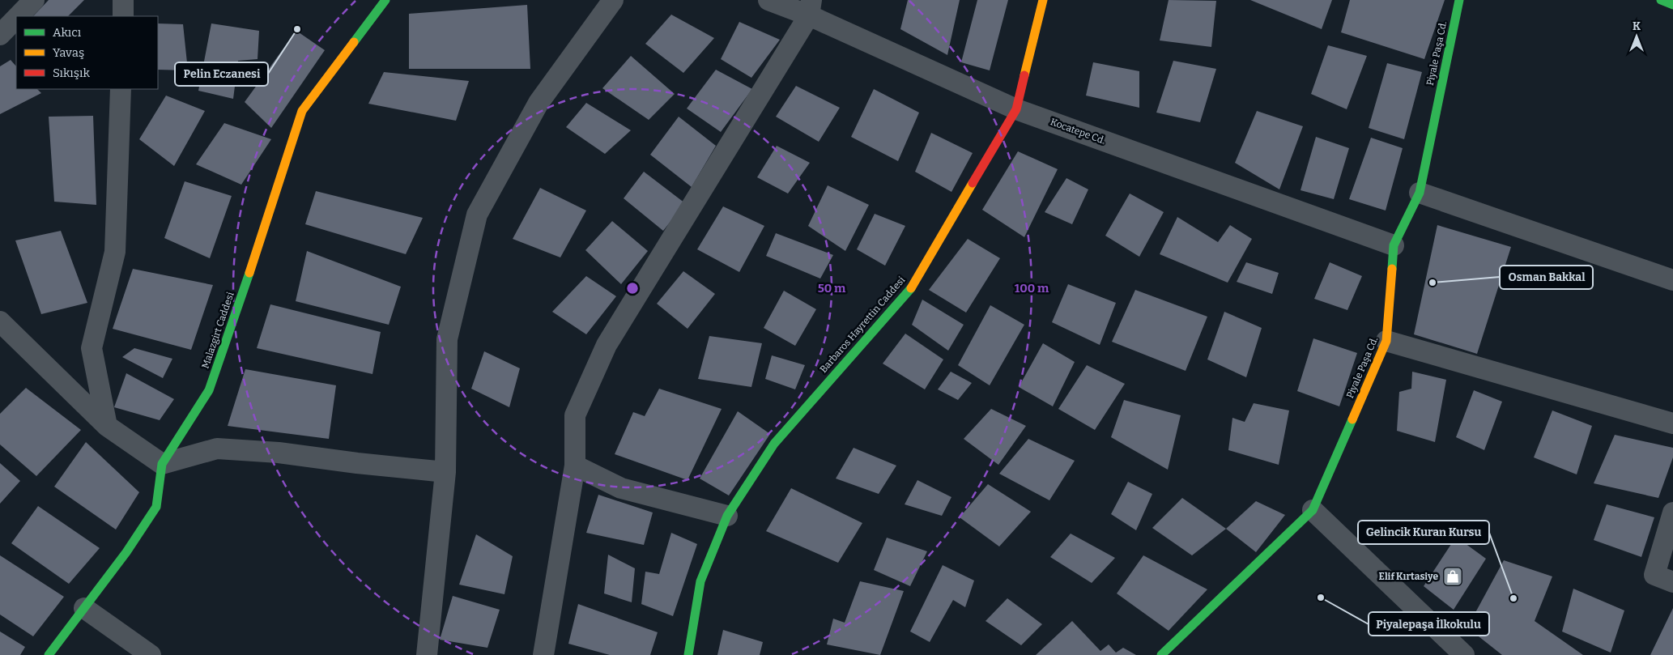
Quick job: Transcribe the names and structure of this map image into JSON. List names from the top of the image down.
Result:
{
  "streets": {
    "main road": ["Piyale Paşa Cd.", "Barbaros Hayrettin Caddesi", "Malazgirt Caddesi"],
    "street": ["Kocatepe Cd."]
  },
  "crossings": [
    ["Piyale Paşa Cd.", "Kocatepe Cd."],
    ["Kocatepe Cd.", "Barbaros Hayrettin Caddesi"]
  ],
  "places": {
    "other": [
      "Pelin Eczanesi",
      "Osman Bakkal",
      "Piyalepaşa İlkokulu",
      "Gelincik Kuran Kursu"
    ],
    "shop": ["Elif Kırtasiye"]
  },
  "legend": ["Akıcı", "Yavaş", "Sıkışık"],
  "north": "top",
  "rings": ["50 m", "100 m"]
}
